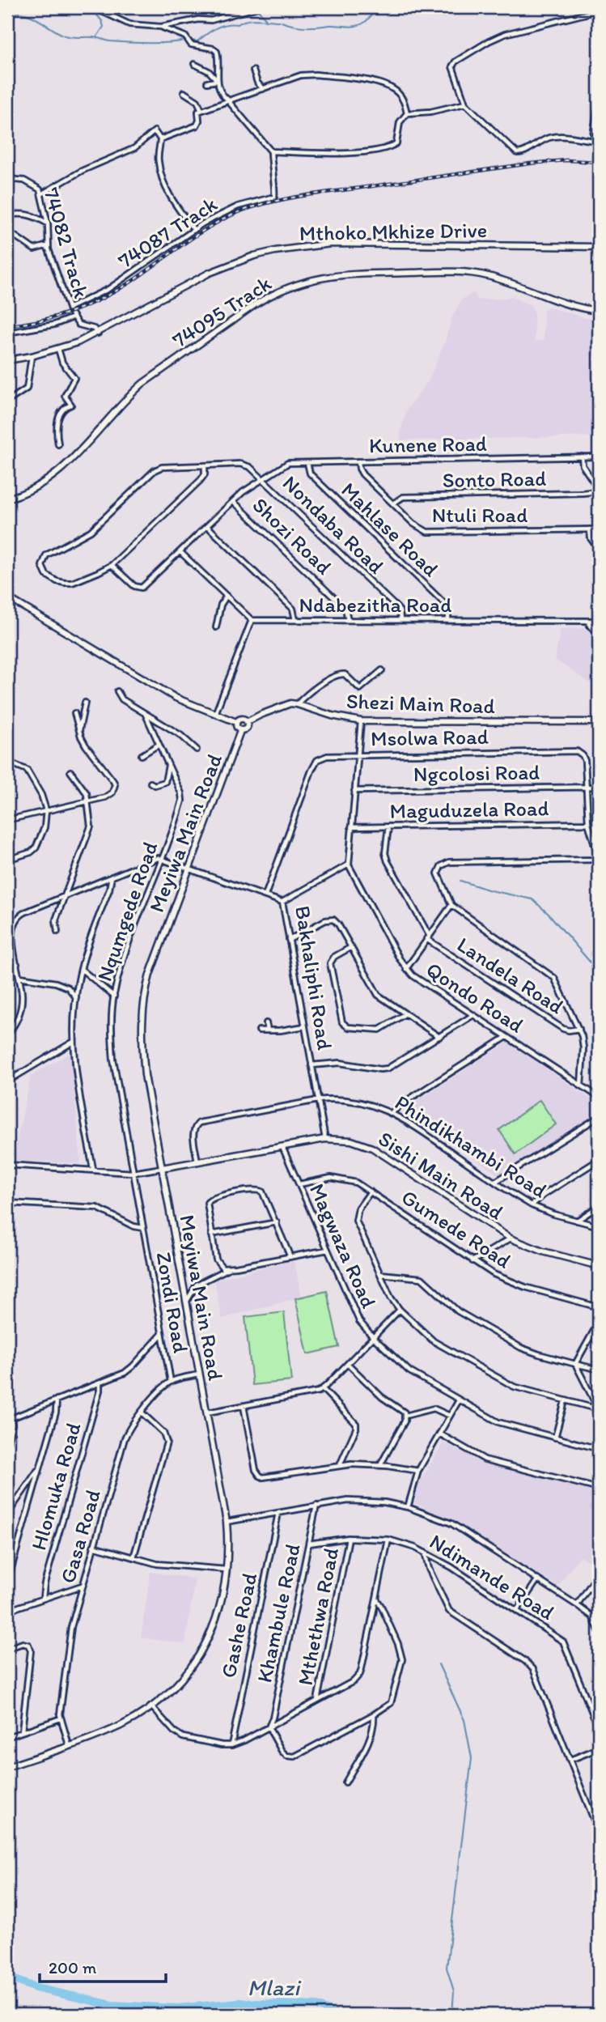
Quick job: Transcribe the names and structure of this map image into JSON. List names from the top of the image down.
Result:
{
  "streets": {
    "street": [
      "Mthoko Mkhize Drive",
      "74087 Track",
      "74082 Track",
      "74095 Track",
      "Kunene Road",
      "Sonto Road",
      "Ntuli Road",
      "Nondaba Road",
      "Mahlase Road",
      "Shozi Road",
      "Ndabezitha Road",
      "Shezi Main Road",
      "Msolwa Road",
      "Ngcolosi Road",
      "Maguduzela Road",
      "Meyiwa Main Road",
      "Nqumgede Road",
      "Landela Road",
      "Bakhaliphi Road",
      "Qondo Road",
      "Phindikhambi Road",
      "Sishi Main Road",
      "Gumede Road",
      "Magwaza Road",
      "Zondi Road",
      "Hlomuka Road",
      "Gasa Road",
      "Ndimande Road",
      "Khambule Road",
      "Mthethwa Road",
      "Gashe Road"
    ]
  },
  "crossings": [
    ["Mthoko Mkhize Drive", "74082 Track"],
    ["74087 Track", "74082 Track"],
    ["Kunene Road", "Ntuli Road"],
    ["Kunene Road", "Nondaba Road"],
    ["Kunene Road", "Mahlase Road"],
    ["Kunene Road", "Shozi Road"],
    ["Sonto Road", "Ntuli Road"],
    ["Nondaba Road", "Ndabezitha Road"],
    ["Mahlase Road", "Ndabezitha Road"],
    ["Shozi Road", "Ndabezitha Road"],
    ["Msolwa Road", "Ngcolosi Road"],
    ["Msolwa Road", "Maguduzela Road"],
    ["Maguduzela Road", "Landela Road"],
    ["Meyiwa Main Road", "Sishi Main Road"],
    ["Meyiwa Main Road", "Gasa Road"],
    ["Nqumgede Road", "Zondi Road"],
    ["Bakhaliphi Road", "Qondo Road"],
    ["Bakhaliphi Road", "Phindikhambi Road"],
    ["Bakhaliphi Road", "Sishi Main Road"],
    ["Phindikhambi Road", "Sishi Main Road"],
    ["Sishi Main Road", "Magwaza Road"],
    ["Gumede Road", "Magwaza Road"],
    ["Zondi Road", "Gasa Road"],
    ["Ndimande Road", "Khambule Road"],
    ["Ndimande Road", "Mthethwa Road"]
  ],
  "water": ["Mlazi"],
  "scale_bar": "200 m"
}
